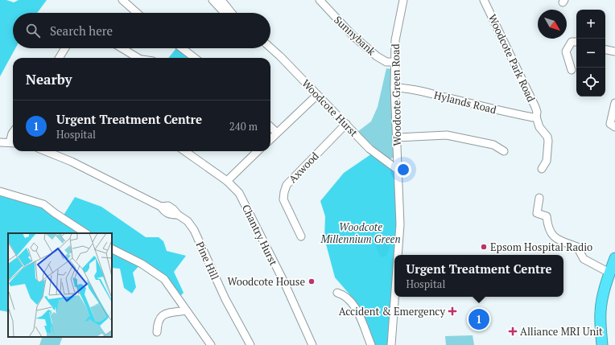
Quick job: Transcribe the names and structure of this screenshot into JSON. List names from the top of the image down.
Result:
{
  "streets": {
    "street": [
      "Sunnybank",
      "Woodcote Park Road",
      "Woodcote Green Road",
      "Hylands Road",
      "Woodcote Hurst",
      "Axwood",
      "Chantry Hurst",
      "Pine Hill"
    ]
  },
  "crossings": [
    ["Sunnybank", "Woodcote Green Road"],
    ["Woodcote Park Road", "Hylands Road"],
    ["Woodcote Green Road", "Hylands Road"],
    ["Woodcote Green Road", "Woodcote Hurst"],
    ["Woodcote Hurst", "Axwood"]
  ],
  "parks": ["Woodcote Millennium Green"],
  "places": {
    "other": ["Epsom Hospital Radio", "Woodcote House"],
    "health": ["Accident & Emergency", "Alliance MRI Unit"]
  },
  "north": "bottom right",
  "page": {
    "map_buttons": ["+", "−"],
    "search": "Search here",
    "heading": "Nearby",
    "list": [
      {
        "mark": "1",
        "name": "Urgent Treatment Centre",
        "note": "Hospital",
        "value": "240 m"
      }
    ],
    "popup": ["Urgent Treatment Centre", "Hospital"],
    "pins": "1"
  }
}
